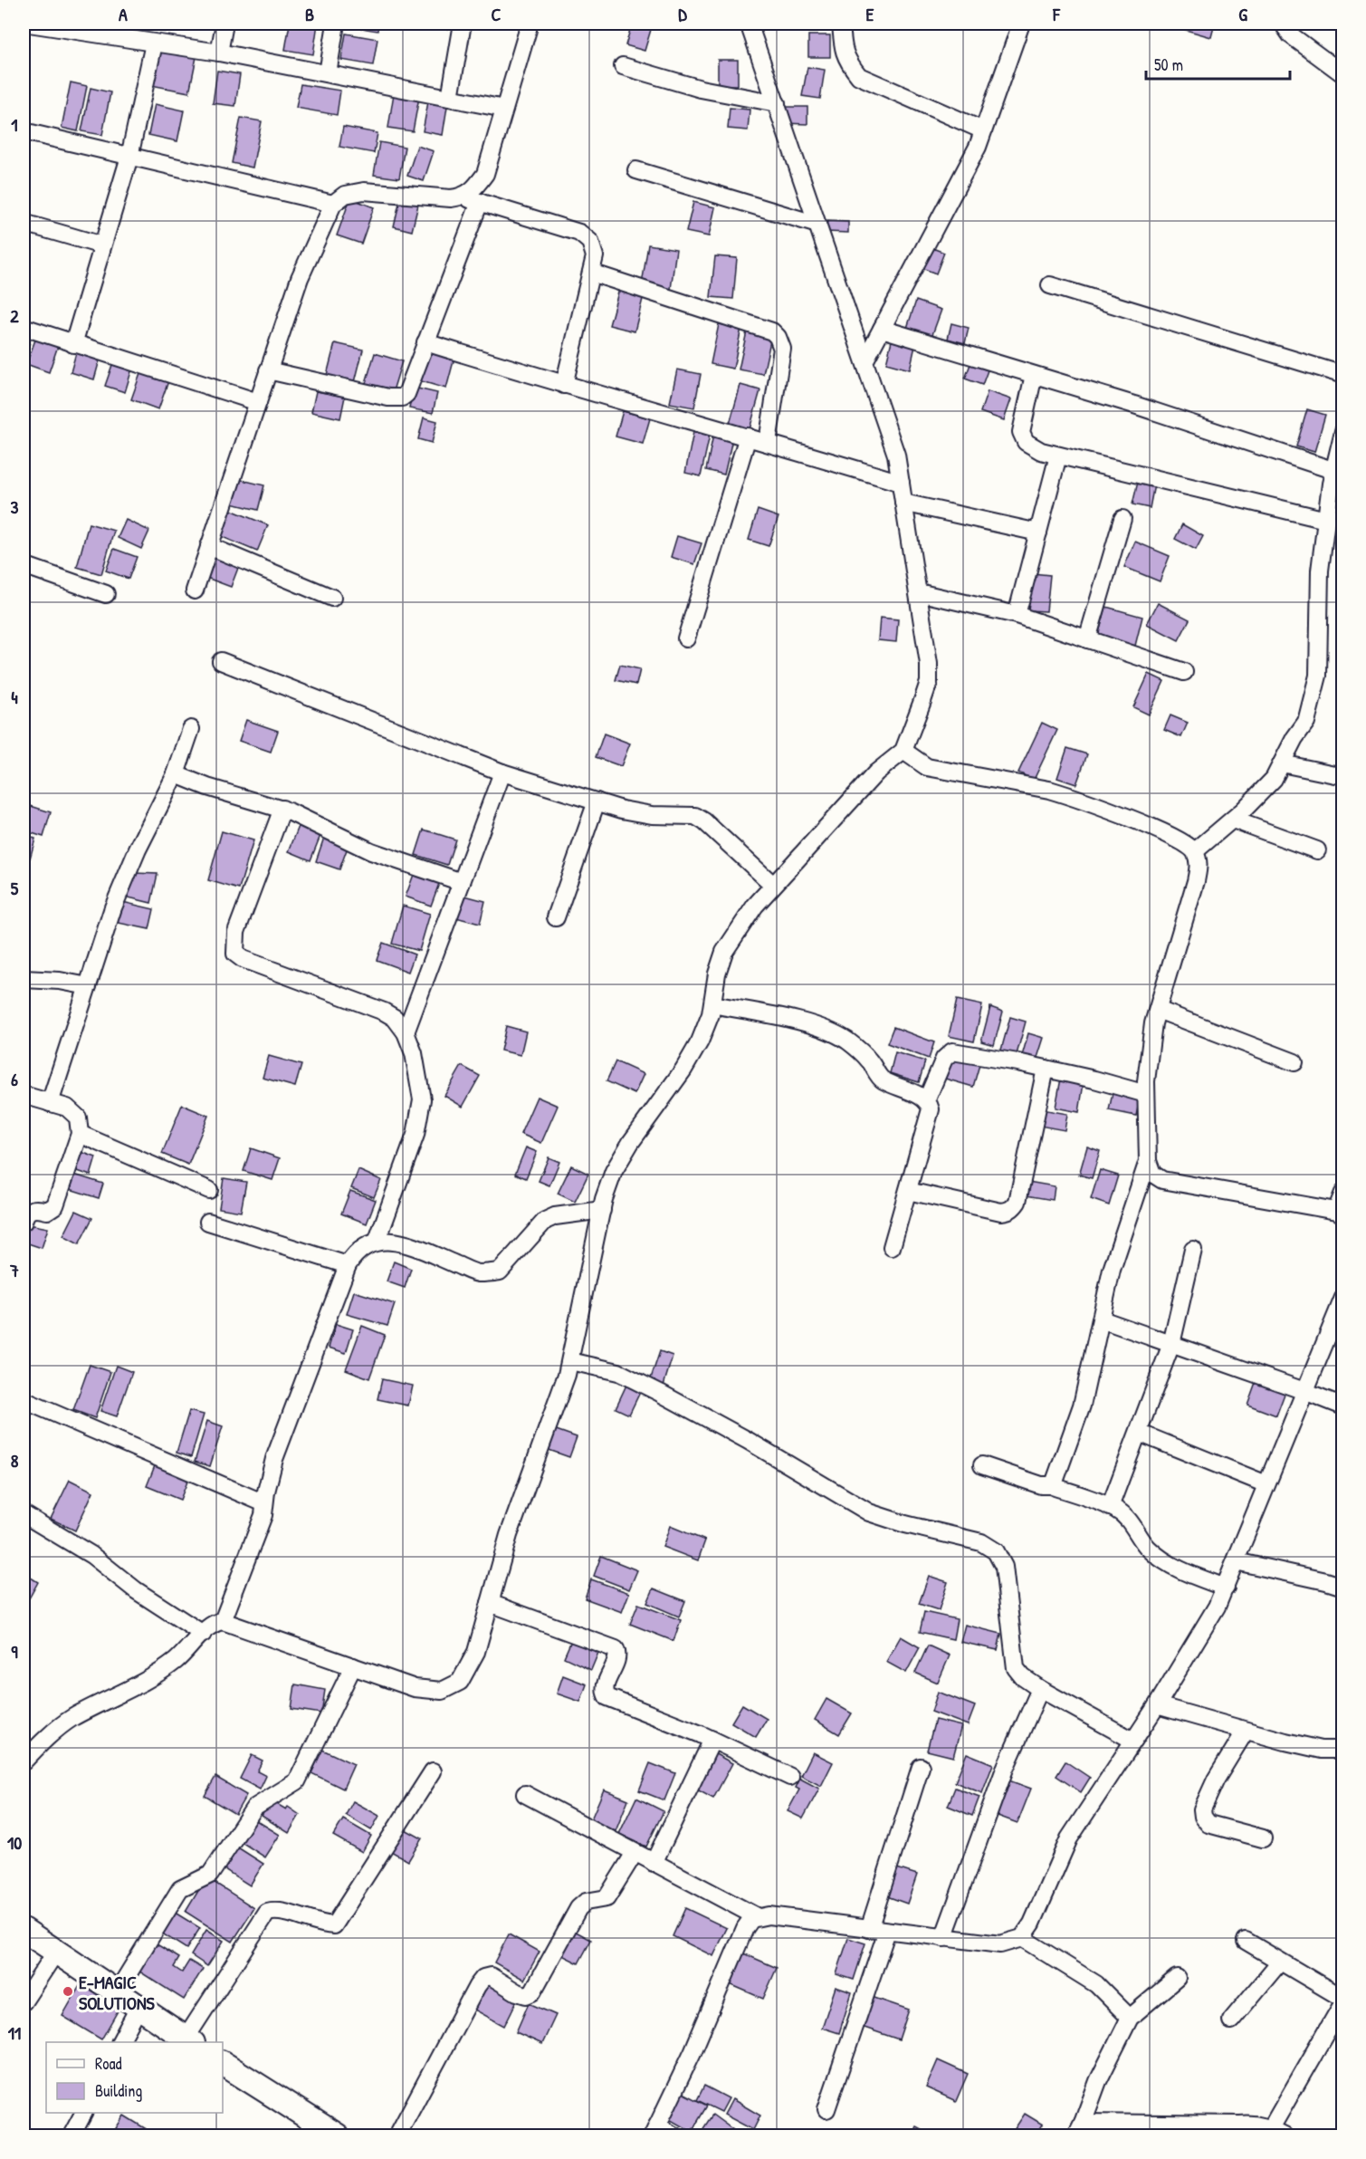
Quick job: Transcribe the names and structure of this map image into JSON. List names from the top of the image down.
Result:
{
  "places": ["E-MAGIC SOLUTIONS"],
  "legend": ["Road", "Building"],
  "scale_bar": "50 m",
  "grid": {
    "columns": [
      "A",
      "B",
      "C",
      "D",
      "E",
      "F",
      "G"
    ],
    "rows": [
      "1",
      "2",
      "3",
      "4",
      "5",
      "6",
      "7",
      "8",
      "9",
      "10",
      "11"
    ]
  }
}
